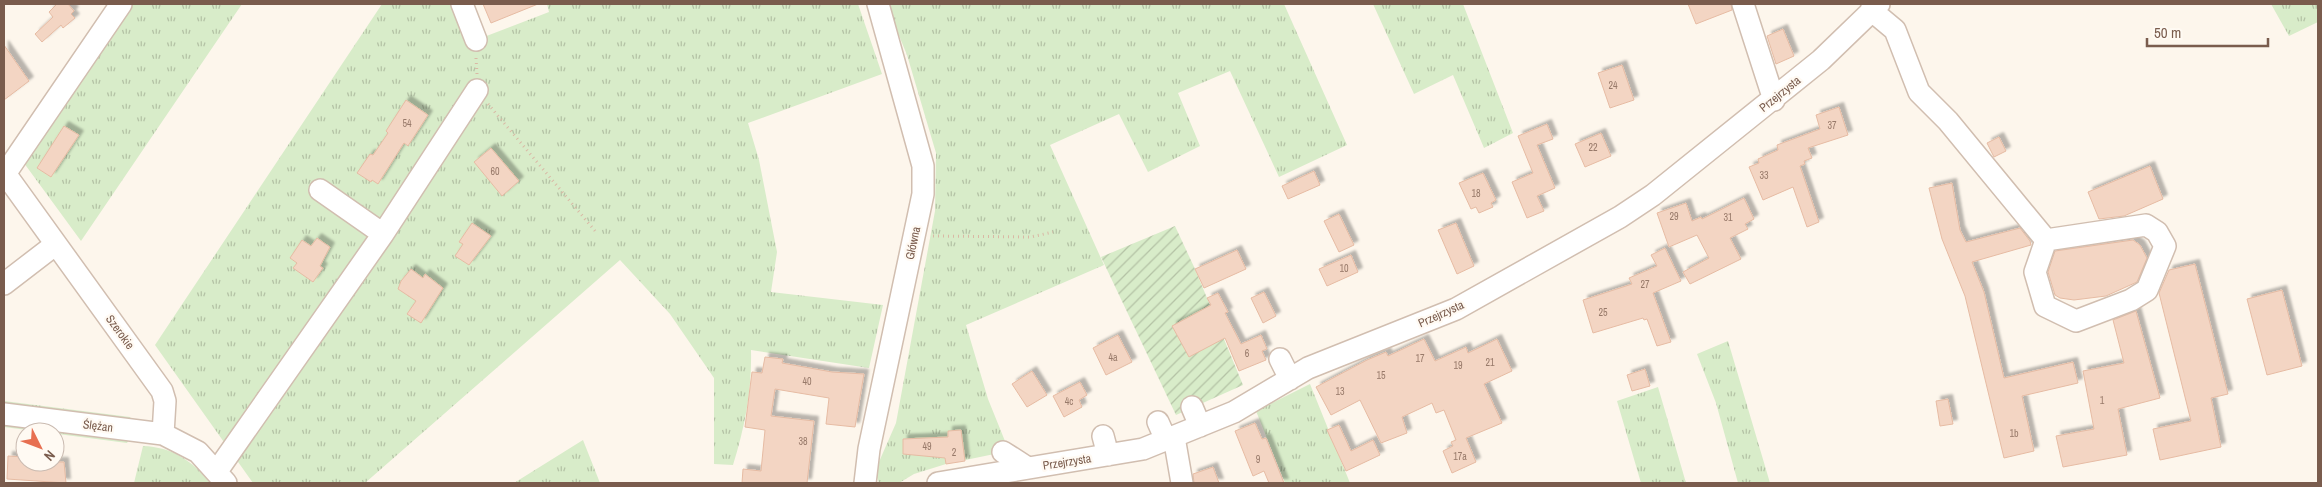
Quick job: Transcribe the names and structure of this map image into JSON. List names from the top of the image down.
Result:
{
  "streets": {
    "street": [
      "Przejrzysta",
      "Główna",
      "Szerokie",
      "Ślężan"
    ]
  },
  "crossings": [
    ["Szerokie", "Ślężan"]
  ],
  "house_numbers": [
    "24",
    "54",
    "37",
    "22",
    "60",
    "33",
    "18",
    "29",
    "31",
    "10",
    "27",
    "25",
    "6",
    "4a",
    "17",
    "21",
    "19",
    "15",
    "40",
    "13",
    "1",
    "4c",
    "1b",
    "38",
    "49",
    "2",
    "17a",
    "9"
  ],
  "scale_bar": "50 m",
  "north": "bottom right"
}
